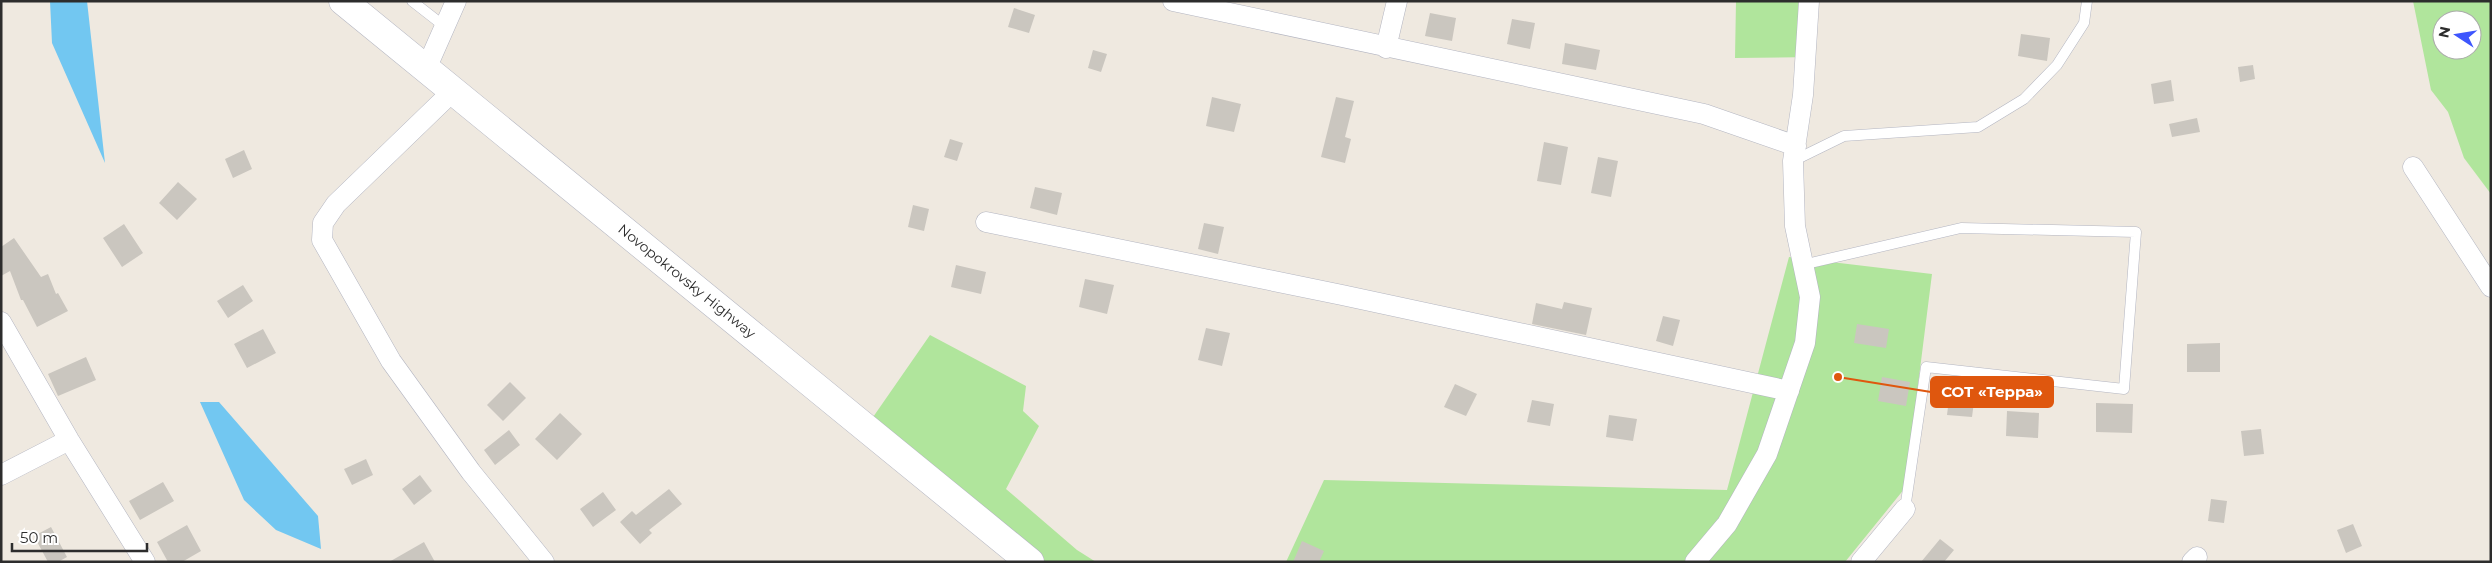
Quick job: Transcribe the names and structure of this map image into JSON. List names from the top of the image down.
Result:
{
  "streets": {
    "main road": ["Novopokrovsky Highway"]
  },
  "places": ["СОТ «Терра»"],
  "scale_bar": "50 m",
  "north": "left"
}
